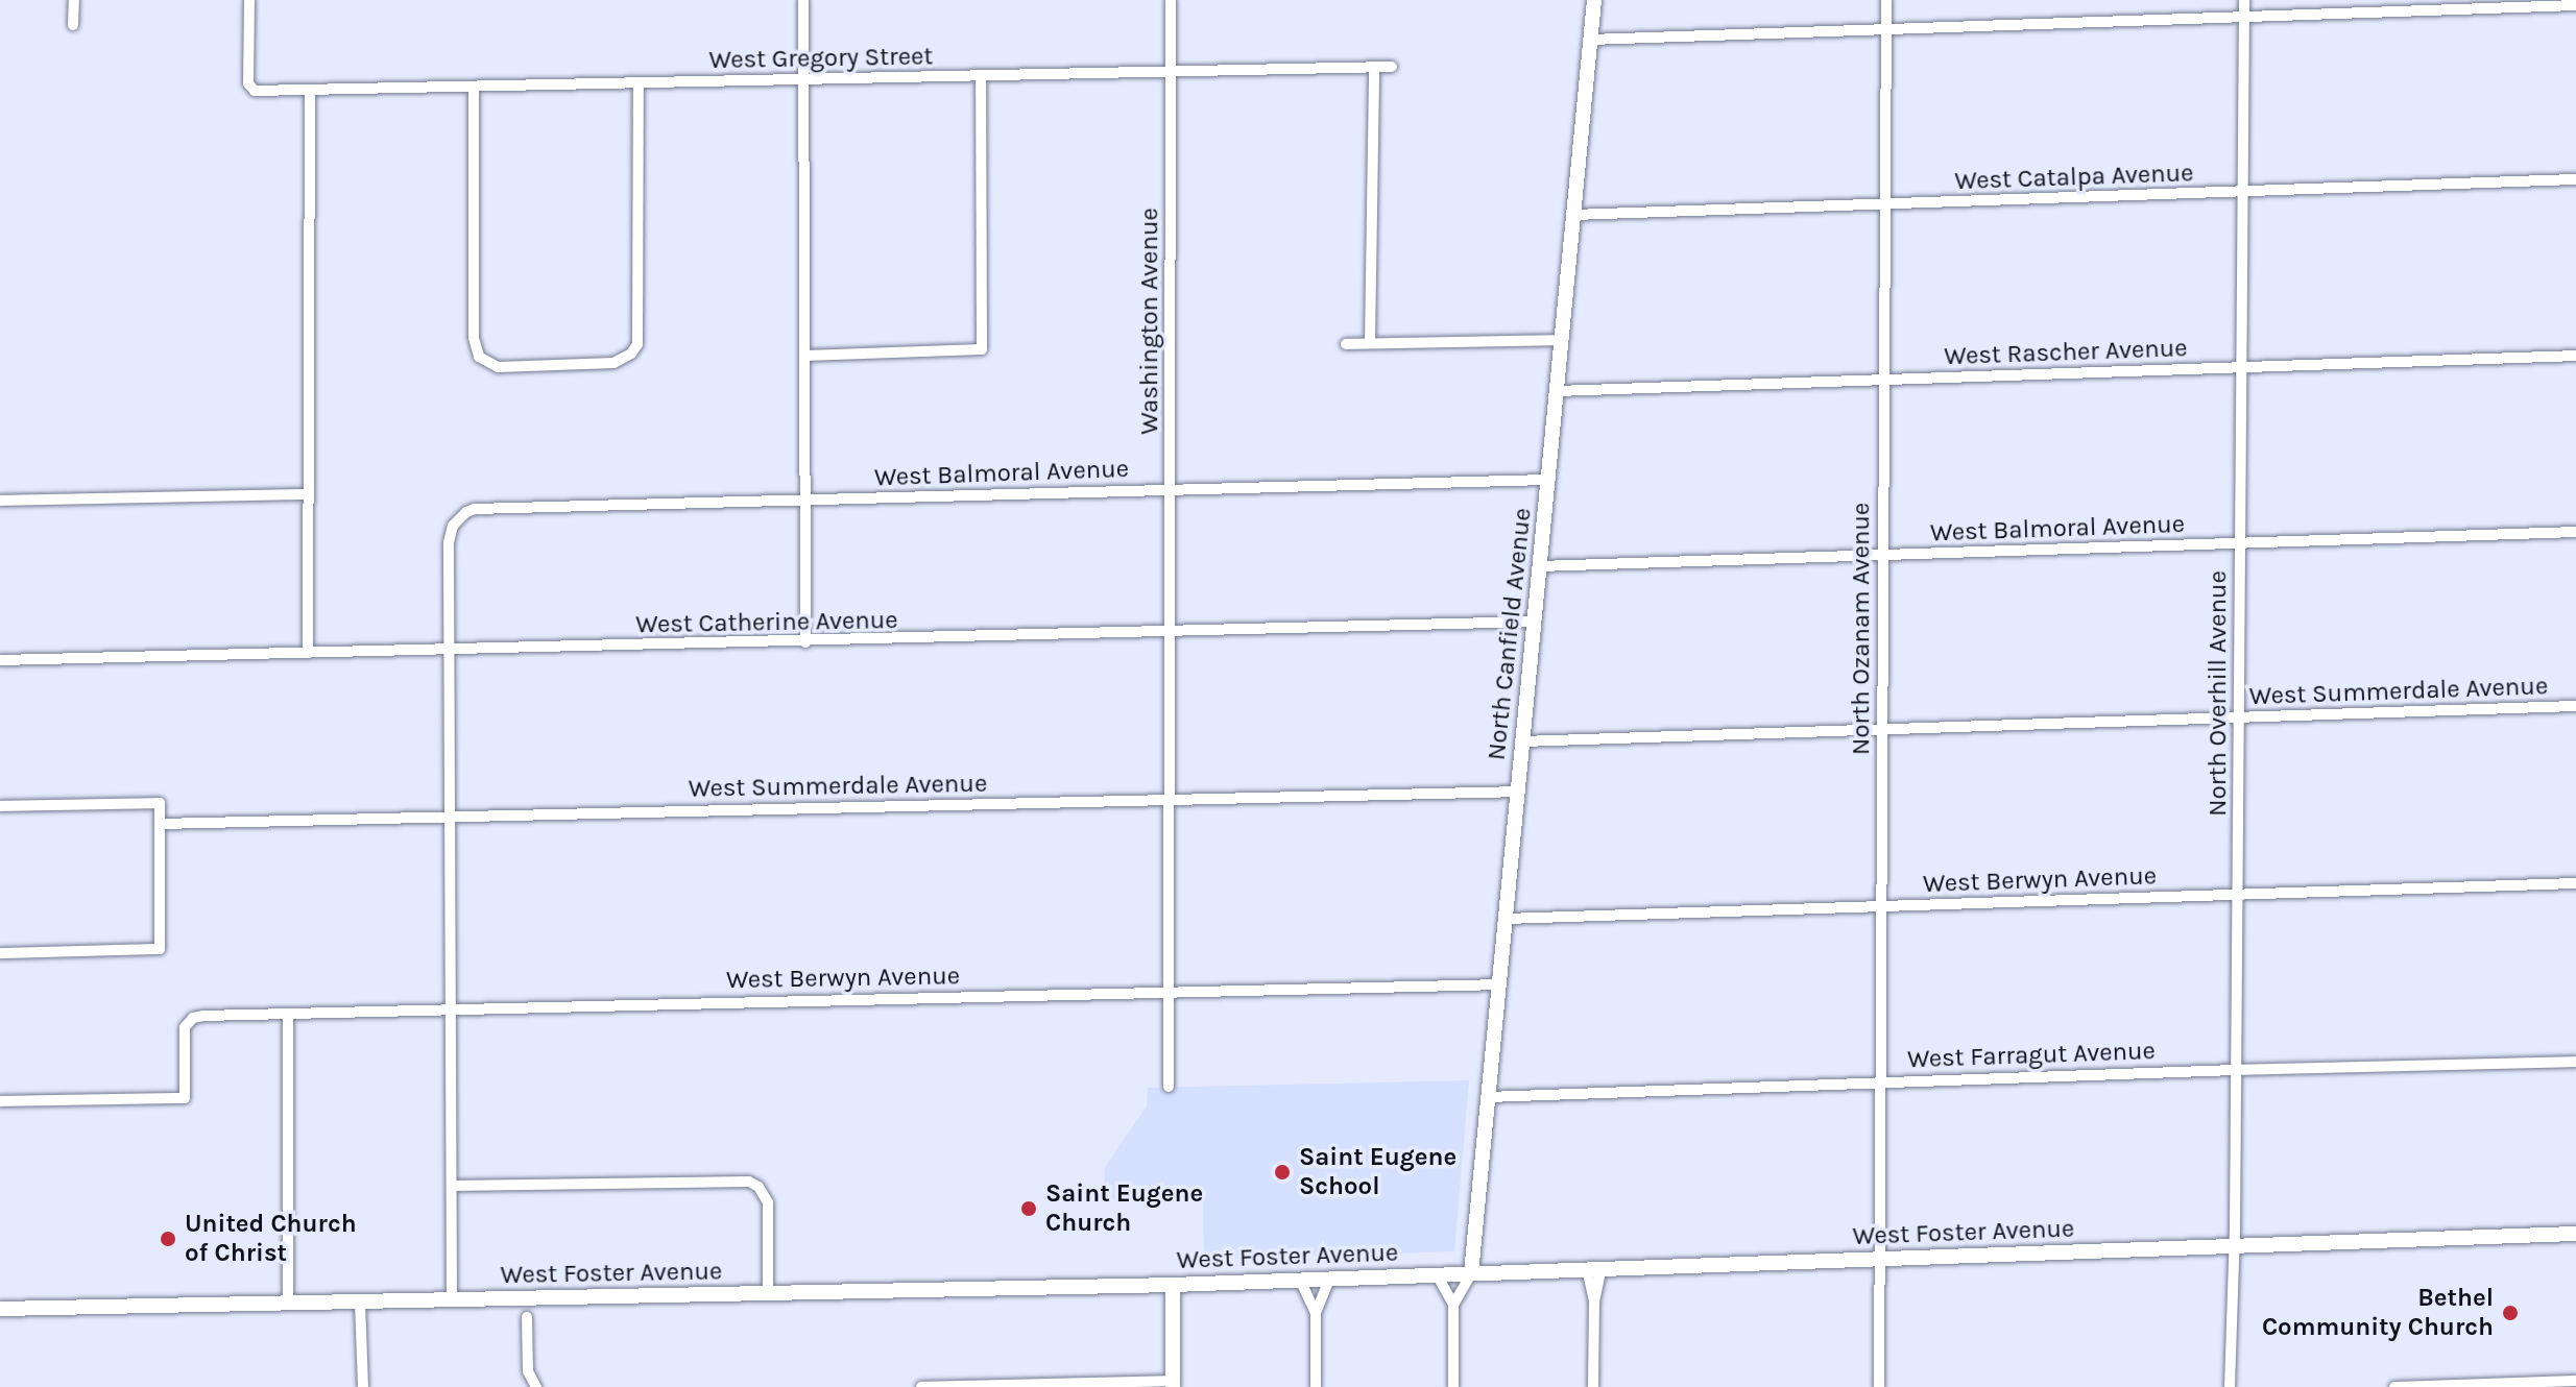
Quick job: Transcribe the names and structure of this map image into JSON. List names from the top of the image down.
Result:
{
  "streets": {
    "street": [
      "West Gregory Street",
      "West Catalpa Avenue",
      "Washington Avenue",
      "West Rascher Avenue",
      "West Balmoral Avenue",
      "West Catherine Avenue",
      "North Ozanam Avenue",
      "North Canfield Avenue",
      "West Summerdale Avenue",
      "North Overhill Avenue",
      "West Berwyn Avenue",
      "West Farragut Avenue",
      "West Foster Avenue"
    ]
  },
  "crossings": [
    ["West Gregory Street", "Washington Avenue"],
    ["West Catalpa Avenue", "North Ozanam Avenue"],
    ["West Catalpa Avenue", "North Canfield Avenue"],
    ["West Catalpa Avenue", "North Overhill Avenue"],
    ["Washington Avenue", "West Balmoral Avenue"],
    ["Washington Avenue", "West Catherine Avenue"],
    ["Washington Avenue", "West Summerdale Avenue"],
    ["Washington Avenue", "West Berwyn Avenue"],
    ["West Rascher Avenue", "North Ozanam Avenue"],
    ["West Rascher Avenue", "North Canfield Avenue"],
    ["West Rascher Avenue", "North Overhill Avenue"],
    ["West Balmoral Avenue", "West Catherine Avenue"],
    ["West Balmoral Avenue", "North Ozanam Avenue"],
    ["West Balmoral Avenue", "North Canfield Avenue"],
    ["West Balmoral Avenue", "North Overhill Avenue"],
    ["West Catherine Avenue", "North Canfield Avenue"],
    ["North Ozanam Avenue", "West Summerdale Avenue"],
    ["North Ozanam Avenue", "West Berwyn Avenue"],
    ["North Ozanam Avenue", "West Farragut Avenue"],
    ["North Ozanam Avenue", "West Foster Avenue"],
    ["North Canfield Avenue", "West Summerdale Avenue"],
    ["North Canfield Avenue", "West Berwyn Avenue"],
    ["North Canfield Avenue", "West Farragut Avenue"],
    ["North Canfield Avenue", "West Foster Avenue"],
    ["West Summerdale Avenue", "North Overhill Avenue"],
    ["North Overhill Avenue", "West Berwyn Avenue"],
    ["North Overhill Avenue", "West Farragut Avenue"],
    ["North Overhill Avenue", "West Foster Avenue"]
  ],
  "places": [
    "Saint Eugene School",
    "Saint Eugene Church",
    "United Church of Christ",
    "Bethel Community Church"
  ]
}
